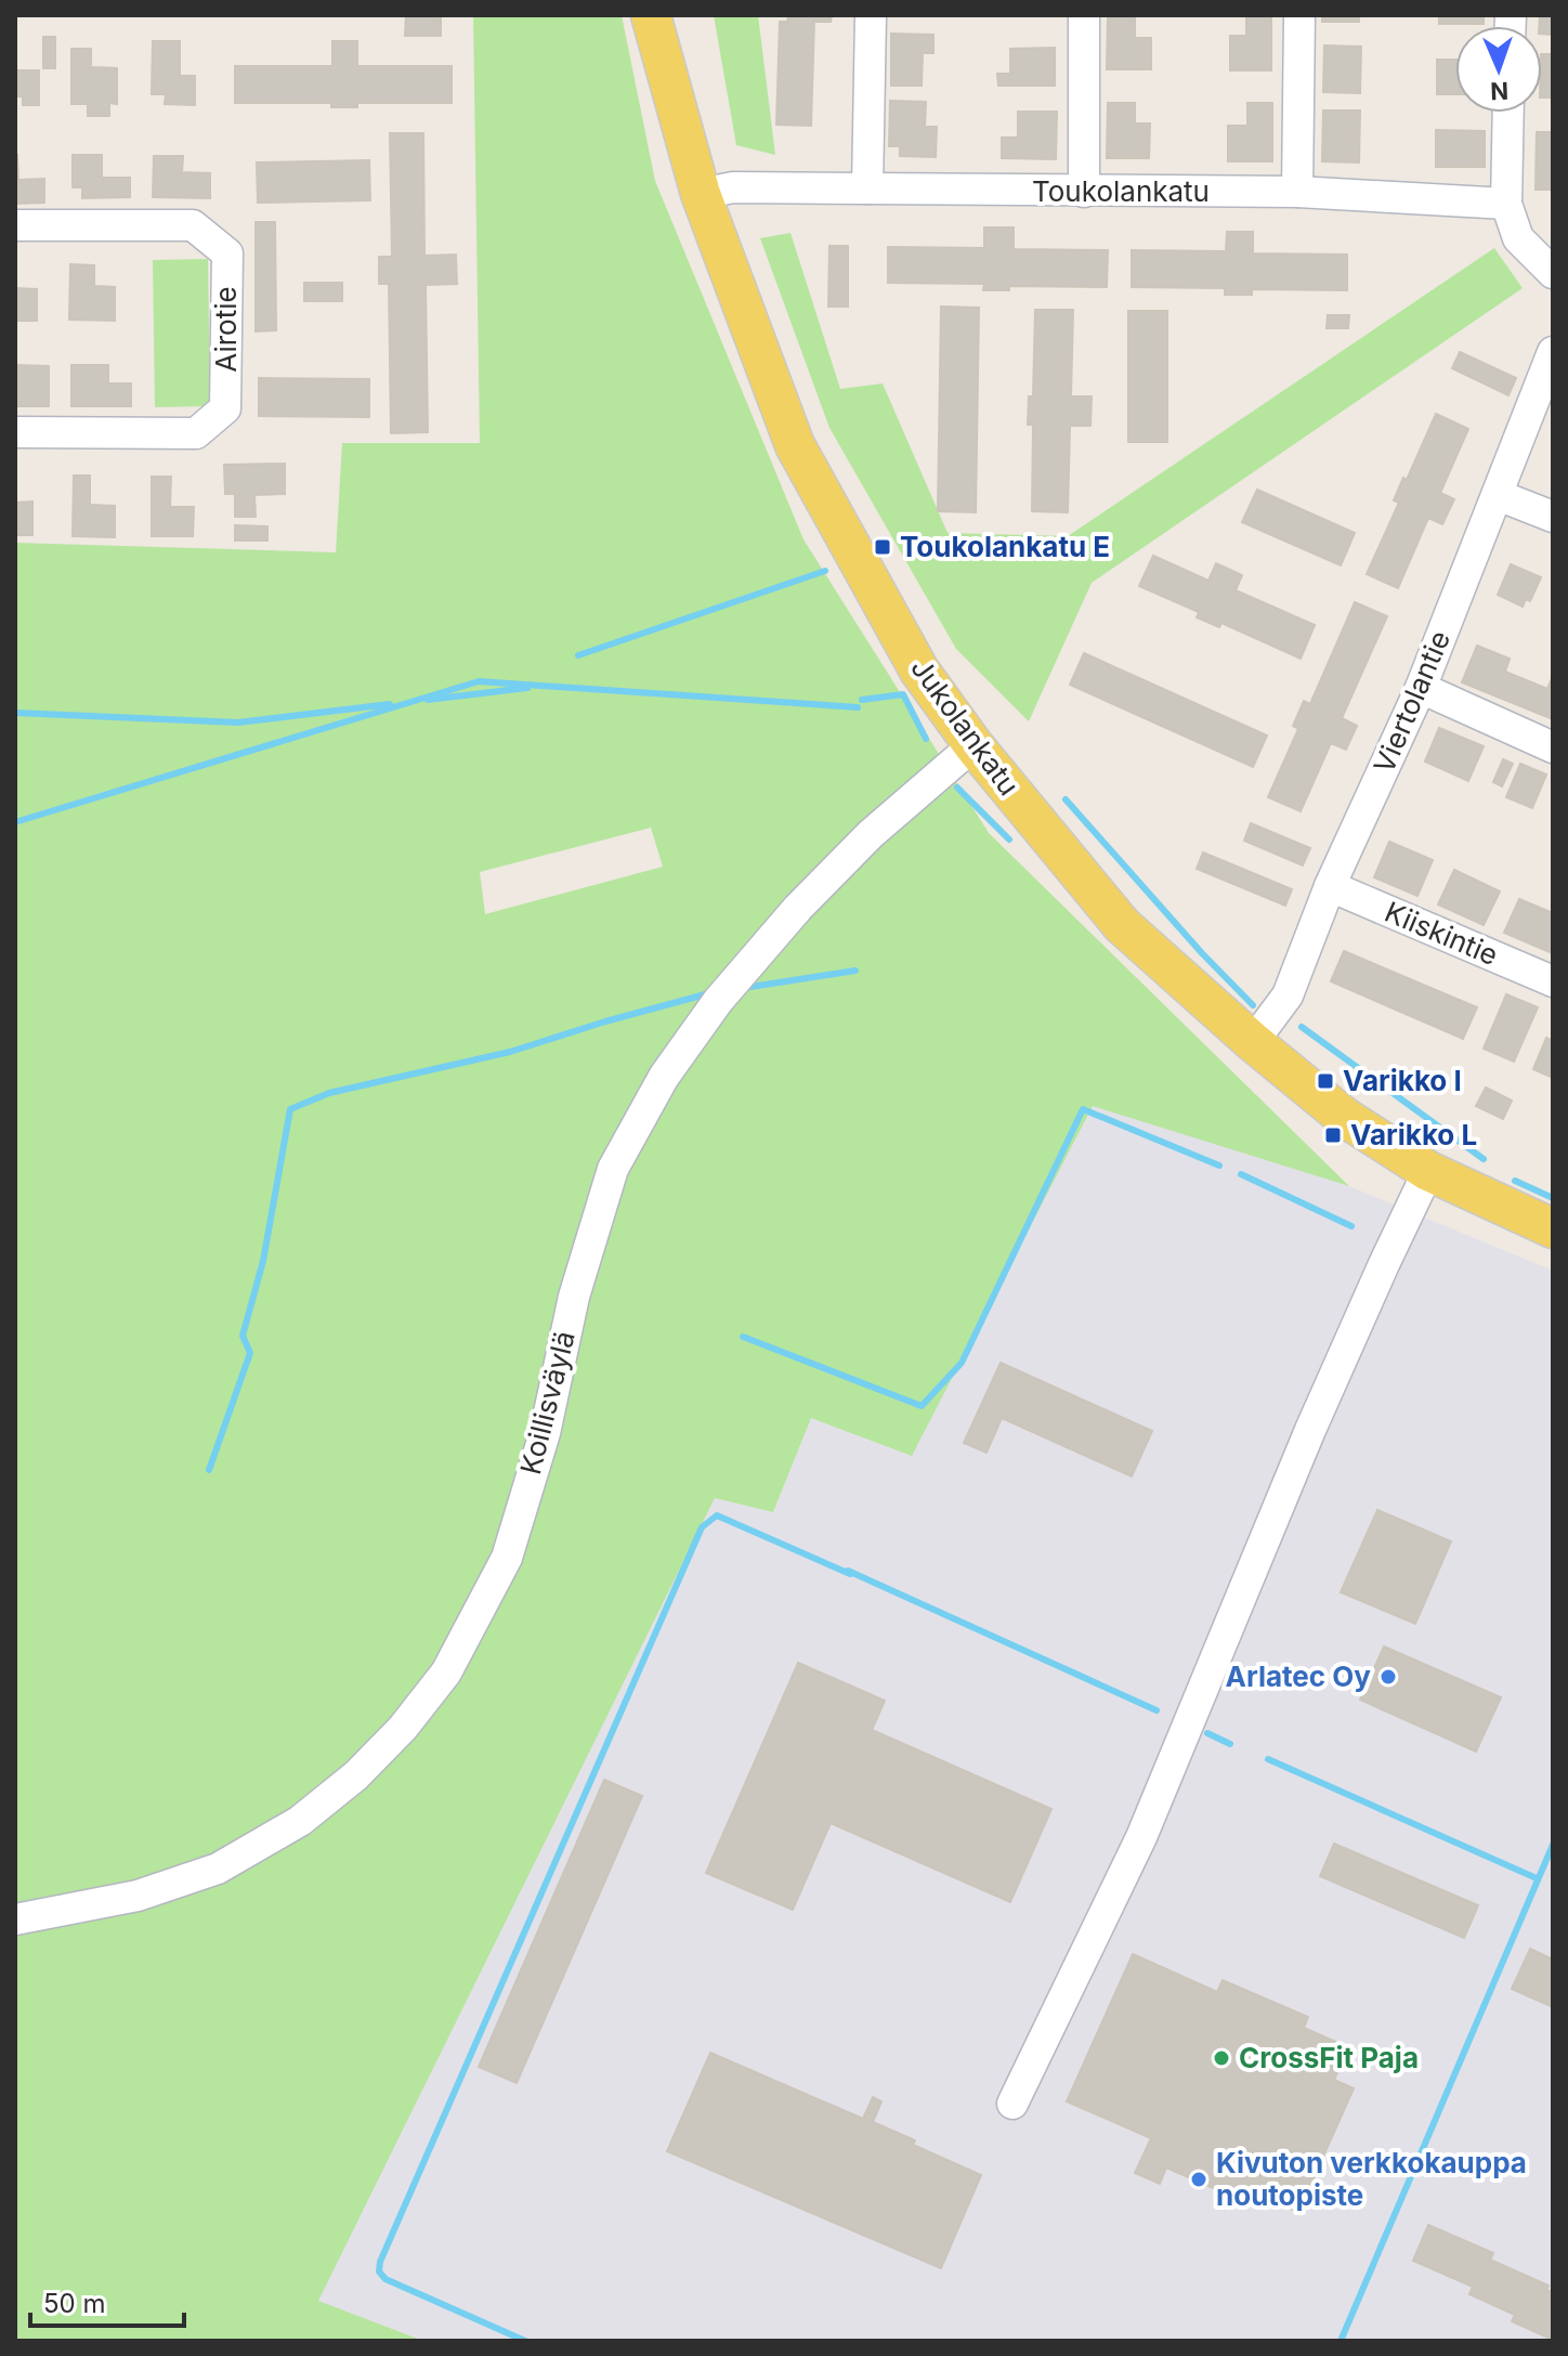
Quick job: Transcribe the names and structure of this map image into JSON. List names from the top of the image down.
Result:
{
  "streets": {
    "main road": ["Jukolankatu"],
    "street": [
      "Toukolankatu",
      "Airotie",
      "Viertolantie",
      "Kiiskintie",
      "Koillisväylä"
    ]
  },
  "crossings": [
    ["Toukolankatu", "Jukolankatu"],
    ["Viertolantie", "Jukolankatu"],
    ["Viertolantie", "Kiiskintie"],
    ["Jukolankatu", "Koillisväylä"]
  ],
  "places": {
    "transit": ["Toukolankatu E", "Varikko I", "Varikko L"],
    "other": ["Arlatec Oy", "CrossFit Paja", "Kivuton verkkokauppa noutopiste"]
  },
  "scale_bar": "50 m",
  "north": "bottom"
}
